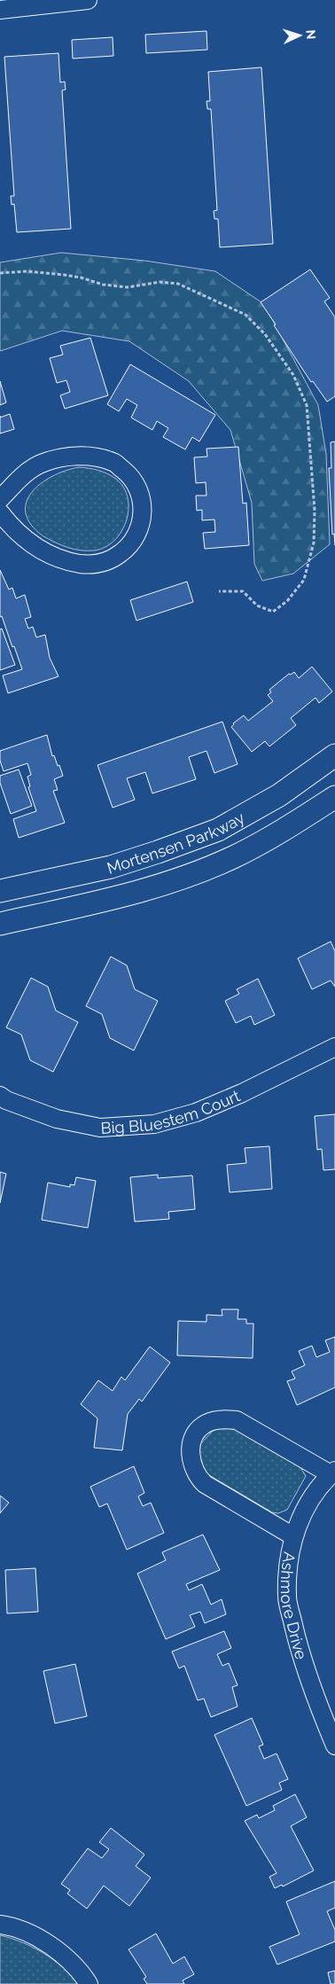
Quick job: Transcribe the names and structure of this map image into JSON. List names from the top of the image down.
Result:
{
  "streets": {
    "street": ["Mortensen Parkway", "Big Bluestem Court", "Ashmore Drive"]
  },
  "north": "right"
}
